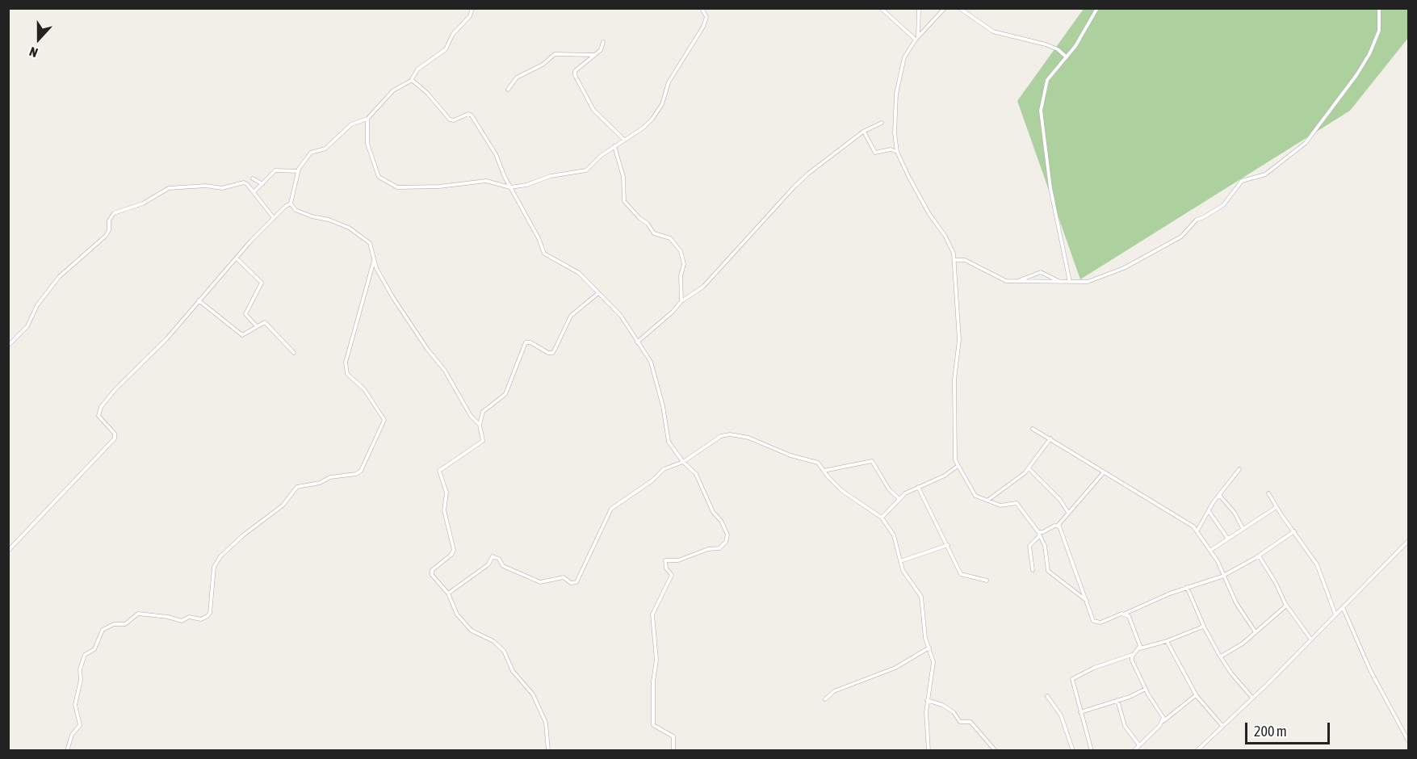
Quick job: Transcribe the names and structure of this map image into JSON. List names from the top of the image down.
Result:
{
  "scale_bar": "200 m",
  "north": "bottom"
}
